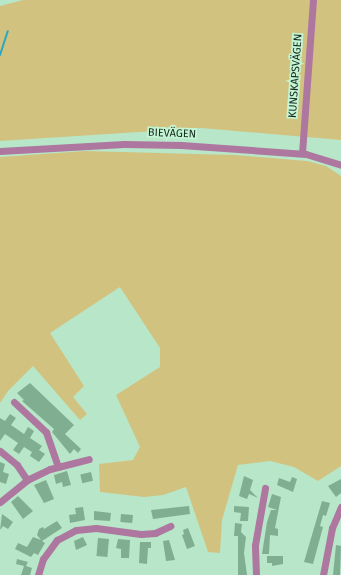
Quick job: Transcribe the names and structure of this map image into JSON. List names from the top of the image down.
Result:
{
  "streets": {
    "street": ["KUNSKAPSVÄGEN", "BIEVÄGEN"]
  },
  "crossings": [
    ["KUNSKAPSVÄGEN", "BIEVÄGEN"]
  ]
}
